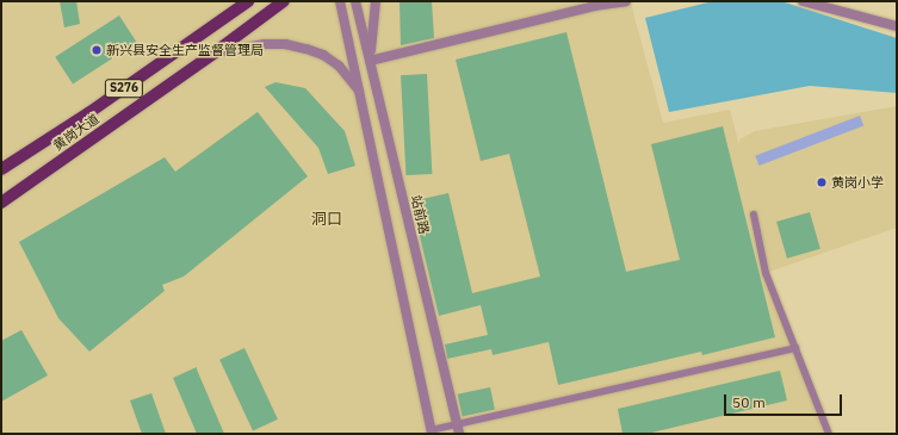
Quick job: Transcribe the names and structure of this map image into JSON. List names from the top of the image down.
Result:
{
  "streets": {
    "main road": ["S276", "黄岗大道"],
    "street": ["站前路"]
  },
  "districts": ["洞口"],
  "places": ["新兴县安全生产监督管理局", "黄岗小学"],
  "scale_bar": "50 m"
}
